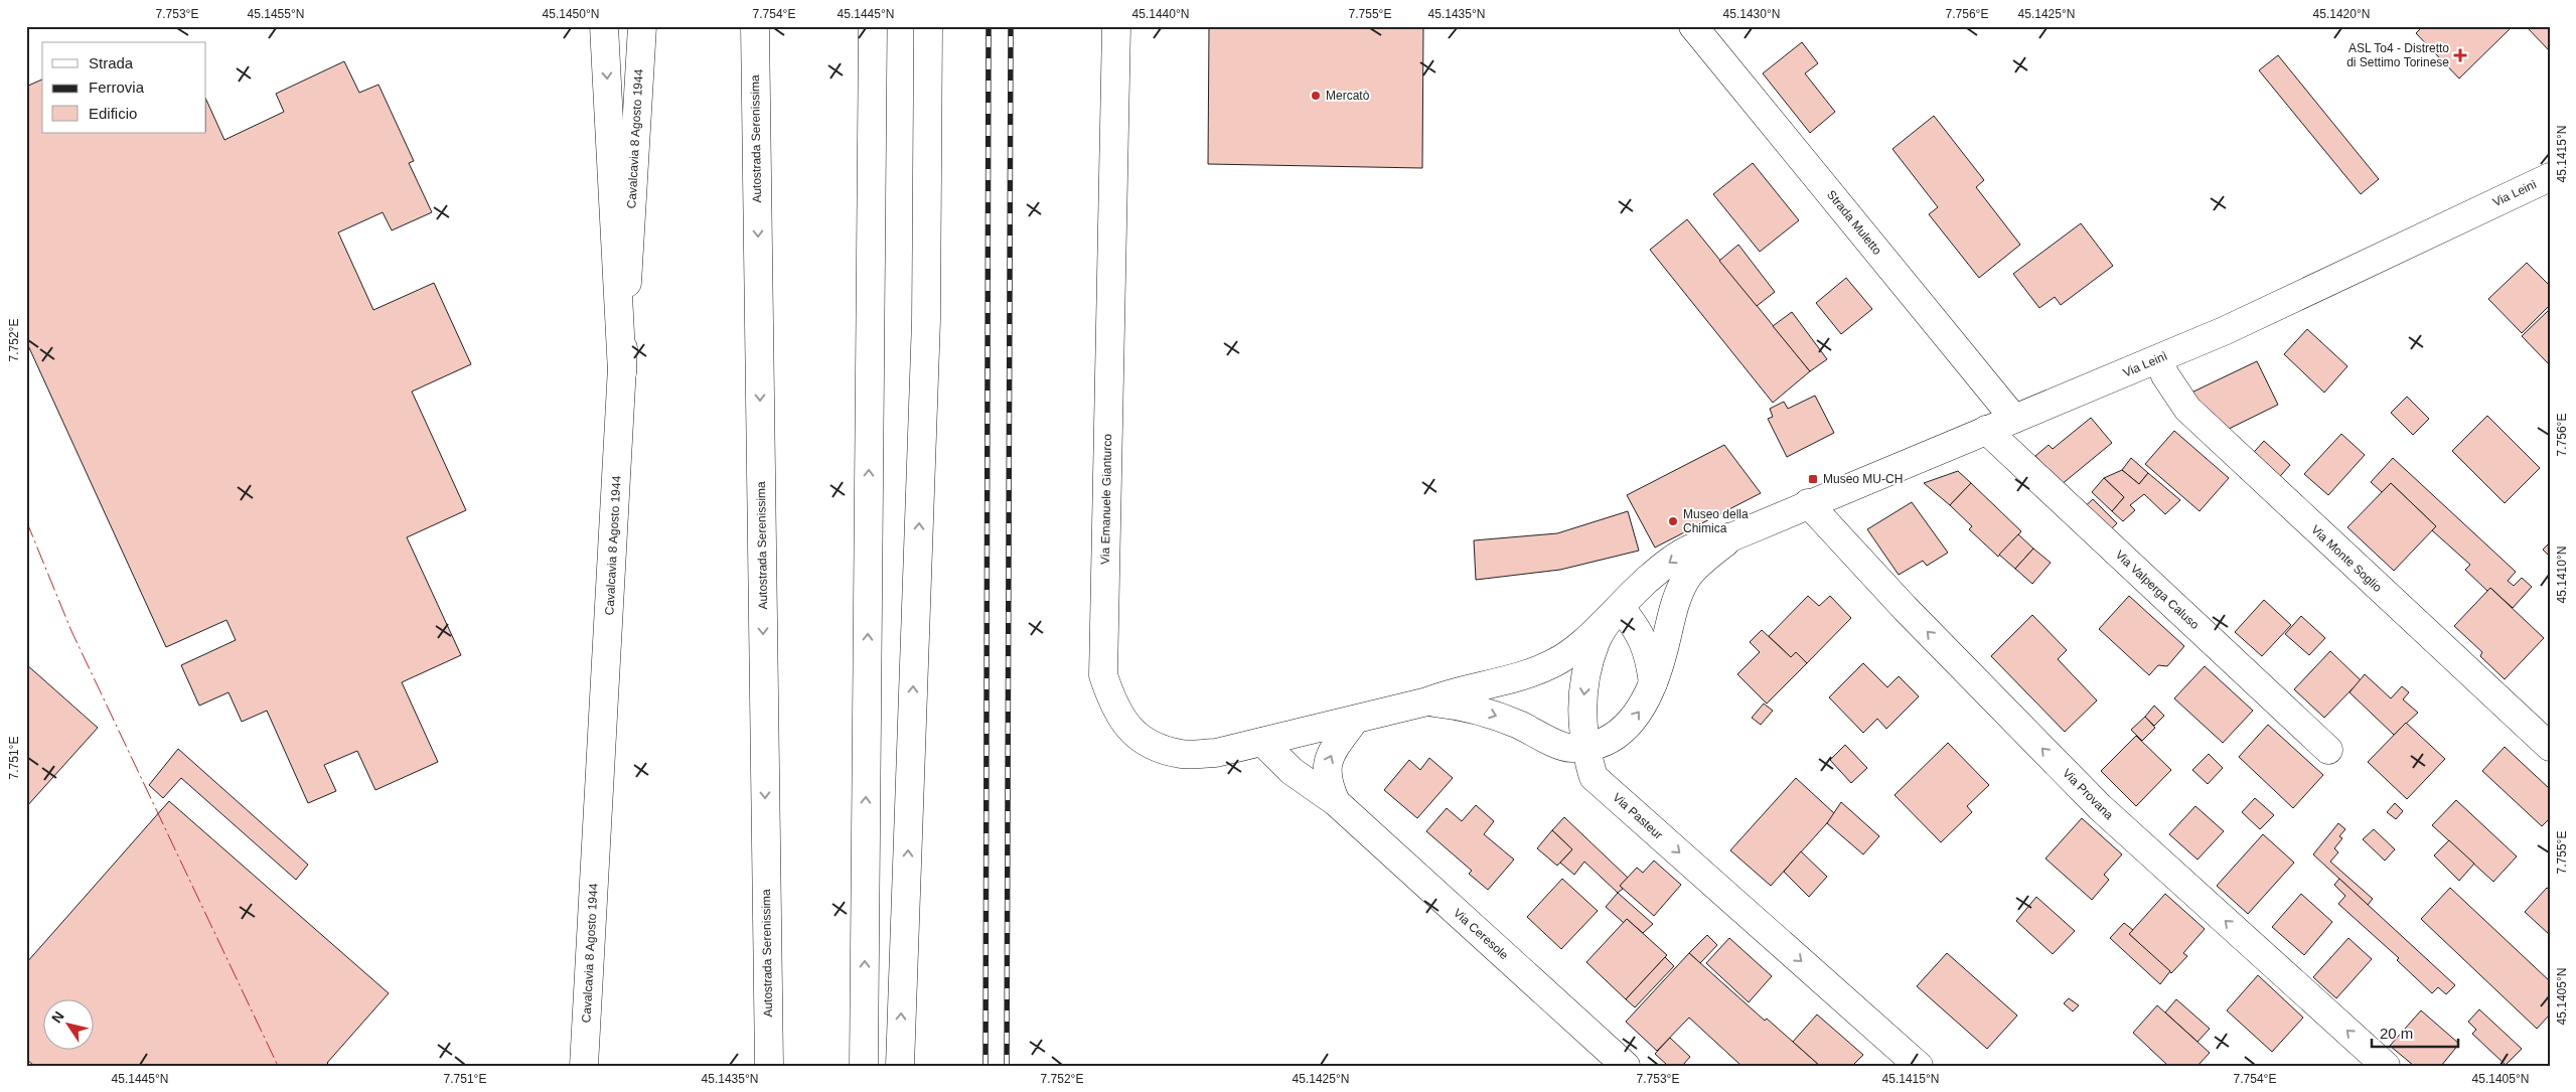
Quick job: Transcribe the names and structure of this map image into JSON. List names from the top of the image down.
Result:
{
  "streets": {
    "main road": [
      "Cavalcavia 8 Agosto 1944",
      "Autostrada Serenissima",
      "Via Leinì",
      "Strada Muletto",
      "Via Emanuele Gianturco",
      "Via Monte Soglio",
      "Via Valperga Caluso",
      "Via Provana",
      "Via Pasteur",
      "Via Ceresole"
    ]
  },
  "crossings": [
    ["Via Leinì", "Strada Muletto"],
    ["Via Leinì", "Via Monte Soglio"],
    ["Via Leinì", "Via Valperga Caluso"],
    ["Via Leinì", "Via Provana"],
    ["Via Leinì", "Via Pasteur"],
    ["Via Emanuele Gianturco", "Via Ceresole"]
  ],
  "one_way": ["Via Provana"],
  "places": {
    "health": ["ASL To4 - Distretto di Settimo Torinese"],
    "other": ["Mercatò", "Museo della Chimica"],
    "transit": ["Museo MU-CH"]
  },
  "legend": ["Strada", "Ferrovia", "Edificio"],
  "scale_bar": "20 m",
  "north": "top left",
  "coordinates": [
    "7.753°E",
    "45.1455°N",
    "45.1450°N",
    "7.754°E",
    "45.1445°N",
    "45.1440°N",
    "7.755°E",
    "45.1435°N",
    "45.1430°N",
    "7.756°E",
    "45.1425°N",
    "45.1420°N",
    "45.1415°N",
    "7.752°E",
    "45.1410°N",
    "7.751°E",
    "45.1405°N"
  ]
}
